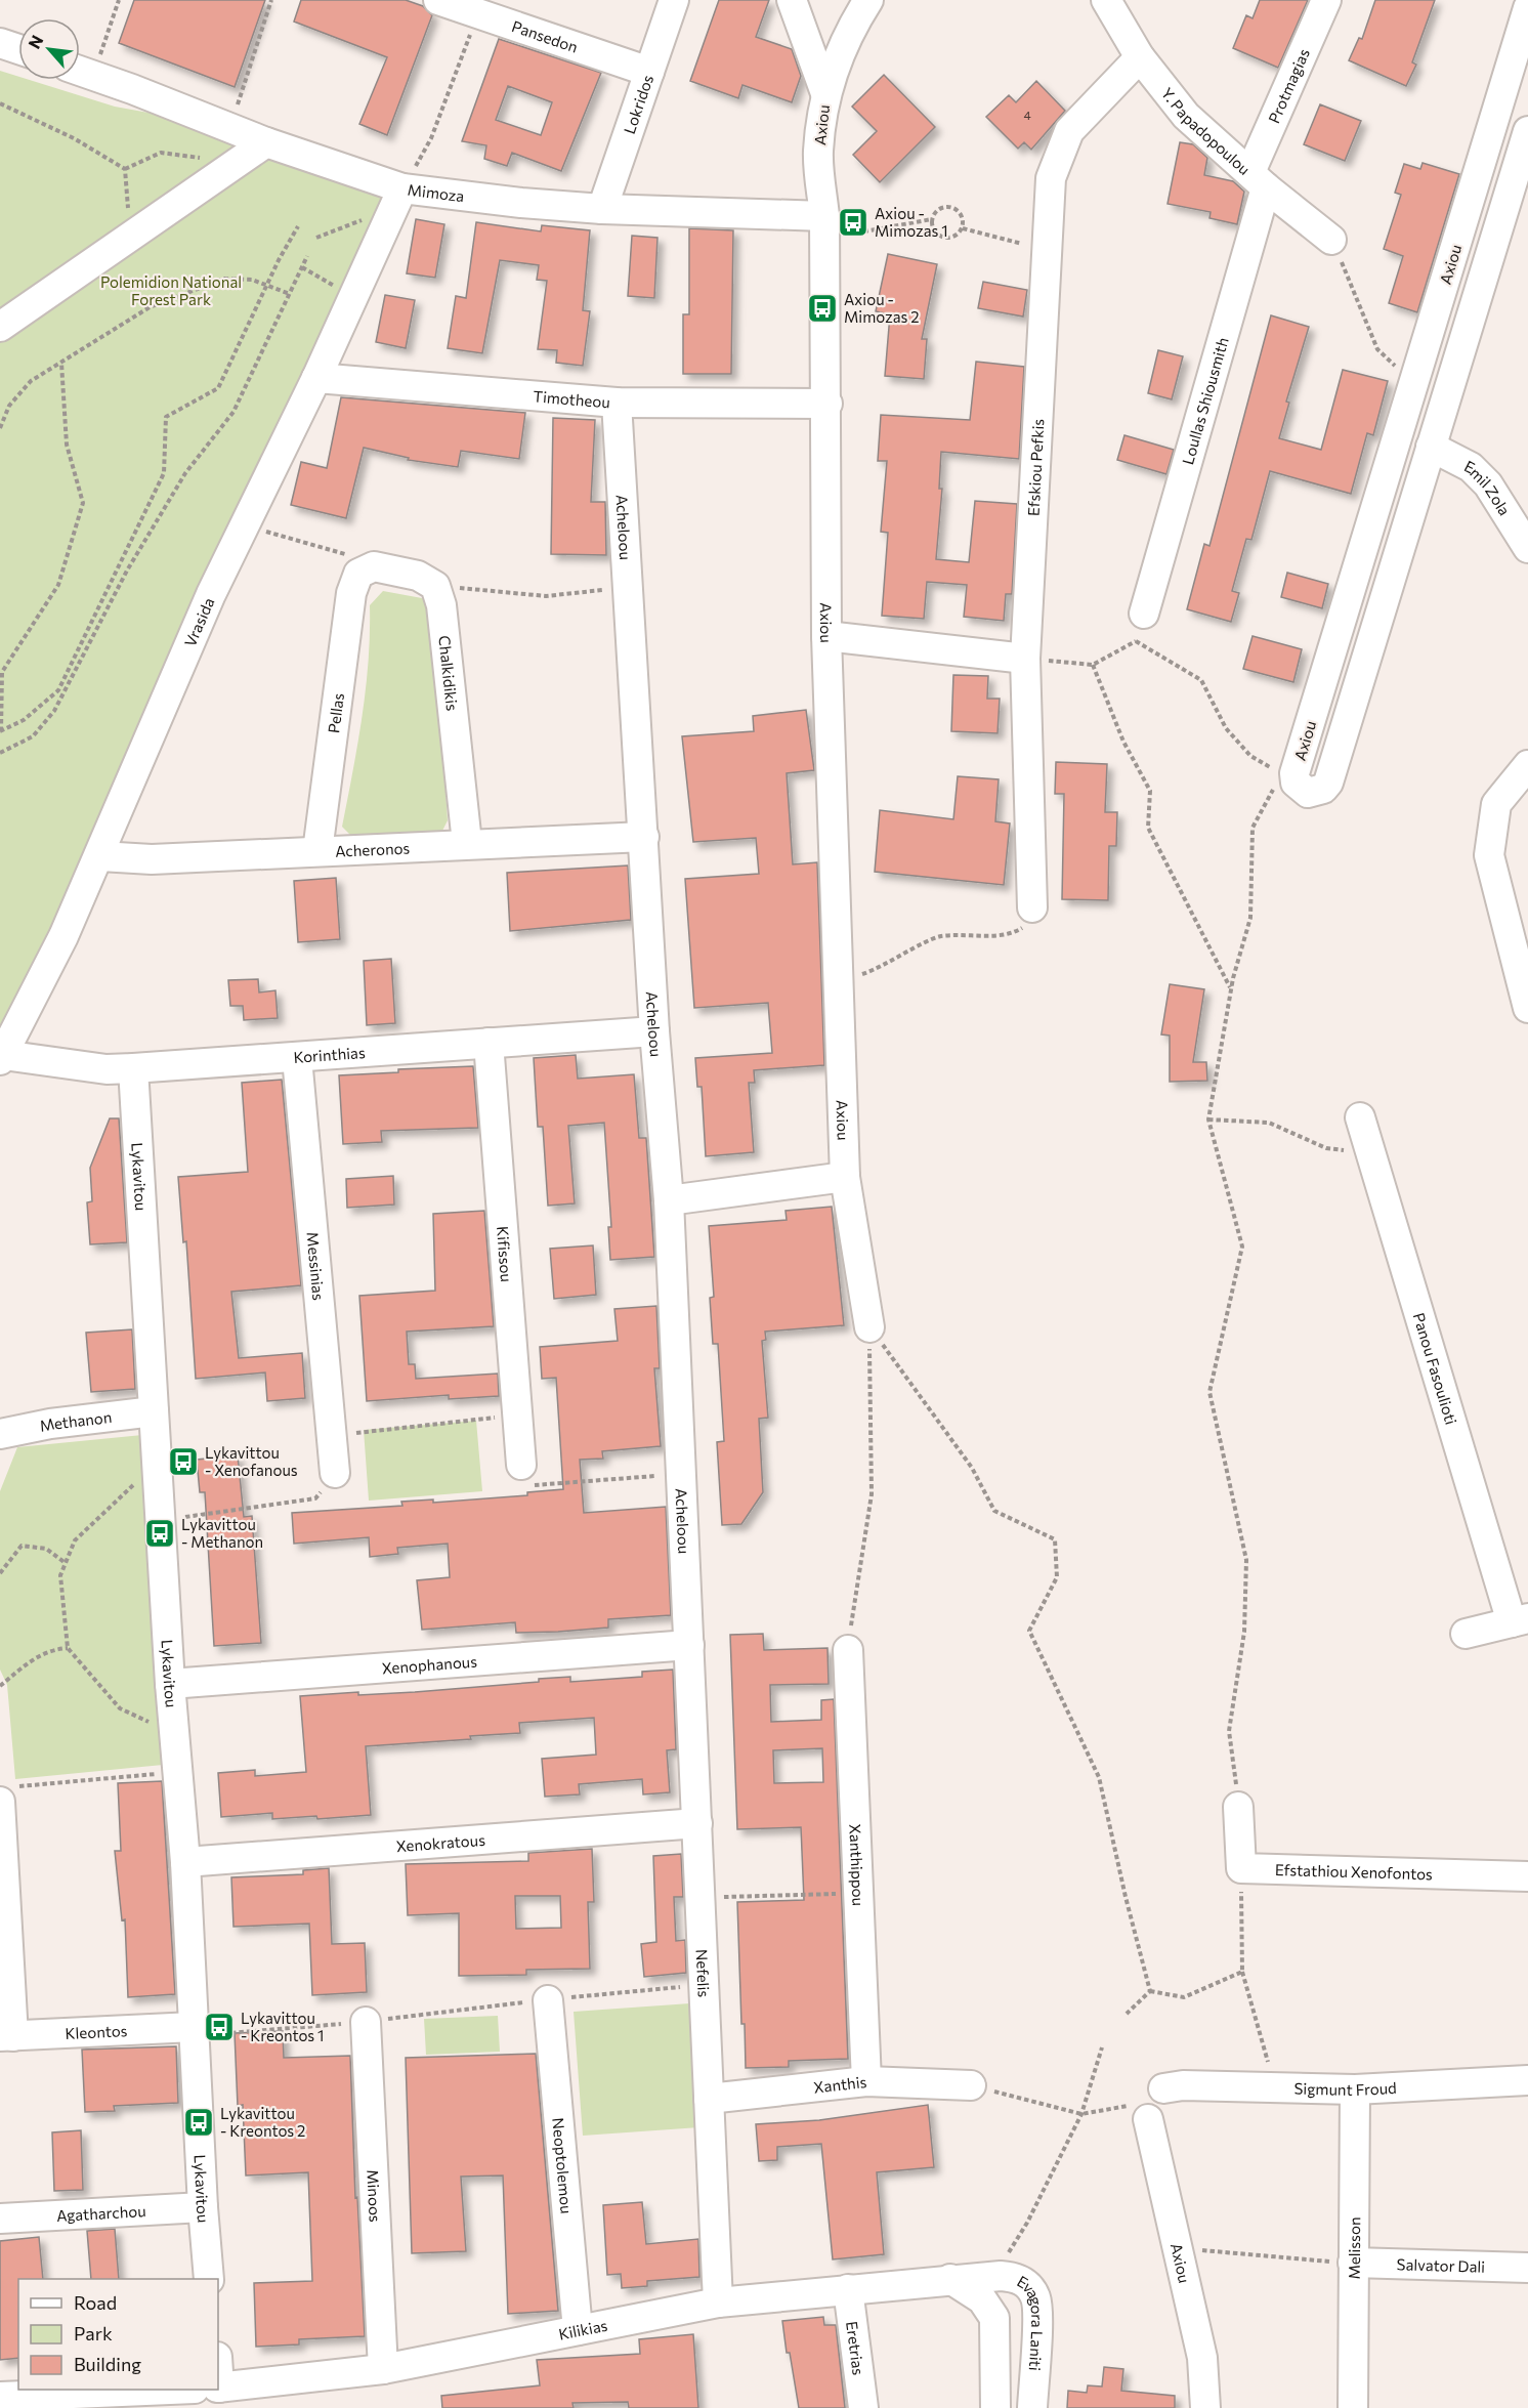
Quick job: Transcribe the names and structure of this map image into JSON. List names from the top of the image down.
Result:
{
  "streets": {
    "street": [
      "Pansedon",
      "Protmagias",
      "Lokridos",
      "Axiou",
      "Y. Papadopoulou",
      "Mimoza",
      "Timotheou",
      "Loullas Shiousmith",
      "Efskiou Pefkis",
      "Emil Zola",
      "Acheloou",
      "Vrasida",
      "Chalkidikis",
      "Pellas",
      "Acheronos",
      "Korinthias",
      "Lykavitou",
      "Kifissou",
      "Messinias",
      "Panou Fasoulioti",
      "Methanon",
      "Xenophanous",
      "Xenokratous",
      "Xanthippou",
      "Efstathiou Xenofontos",
      "Nefelis",
      "Kleontos",
      "Xanthis",
      "Sigmunt Froud",
      "Neoptolemou",
      "Minoos",
      "Agatharchou",
      "Melisson",
      "Salvator Dali",
      "Evagora Laniti",
      "Kilikias",
      "Eretrias"
    ]
  },
  "crossings": [
    ["Pansedon", "Lokridos"],
    ["Protmagias", "Y. Papadopoulou"],
    ["Protmagias", "Loullas Shiousmith"],
    ["Lokridos", "Mimoza"],
    ["Axiou", "Mimoza"],
    ["Axiou", "Timotheou"],
    ["Axiou", "Emil Zola"],
    ["Y. Papadopoulou", "Loullas Shiousmith"],
    ["Y. Papadopoulou", "Efskiou Pefkis"],
    ["Mimoza", "Vrasida"],
    ["Timotheou", "Acheloou"],
    ["Timotheou", "Vrasida"],
    ["Acheloou", "Acheronos"],
    ["Acheloou", "Korinthias"],
    ["Acheloou", "Xenophanous"],
    ["Acheloou", "Nefelis"],
    ["Vrasida", "Acheronos"],
    ["Vrasida", "Korinthias"],
    ["Chalkidikis", "Acheronos"],
    ["Pellas", "Acheronos"],
    ["Korinthias", "Lykavitou"],
    ["Korinthias", "Kifissou"],
    ["Korinthias", "Messinias"],
    ["Lykavitou", "Methanon"],
    ["Lykavitou", "Xenophanous"],
    ["Lykavitou", "Xenokratous"],
    ["Lykavitou", "Kleontos"],
    ["Lykavitou", "Agatharchou"],
    ["Xenophanous", "Nefelis"],
    ["Xenokratous", "Nefelis"],
    ["Xanthippou", "Xanthis"],
    ["Nefelis", "Xanthis"],
    ["Nefelis", "Kilikias"],
    ["Sigmunt Froud", "Melisson"],
    ["Neoptolemou", "Kilikias"],
    ["Minoos", "Kilikias"],
    ["Melisson", "Salvator Dali"],
    ["Evagora Laniti", "Kilikias"],
    ["Kilikias", "Eretrias"]
  ],
  "parks": ["Polemidion National Forest Park"],
  "places": {
    "bus stop": [
      "Axiou - Mimozas 1",
      "Axiou - Mimozas 2",
      "Lykavittou - Xenofanous",
      "Lykavittou - Methanon",
      "Lykavittou - Kreontos 1",
      "Lykavittou - Kreontos 2"
    ]
  },
  "house_numbers": ["4"],
  "legend": ["Road", "Park", "Building"],
  "north": "top left"
}
